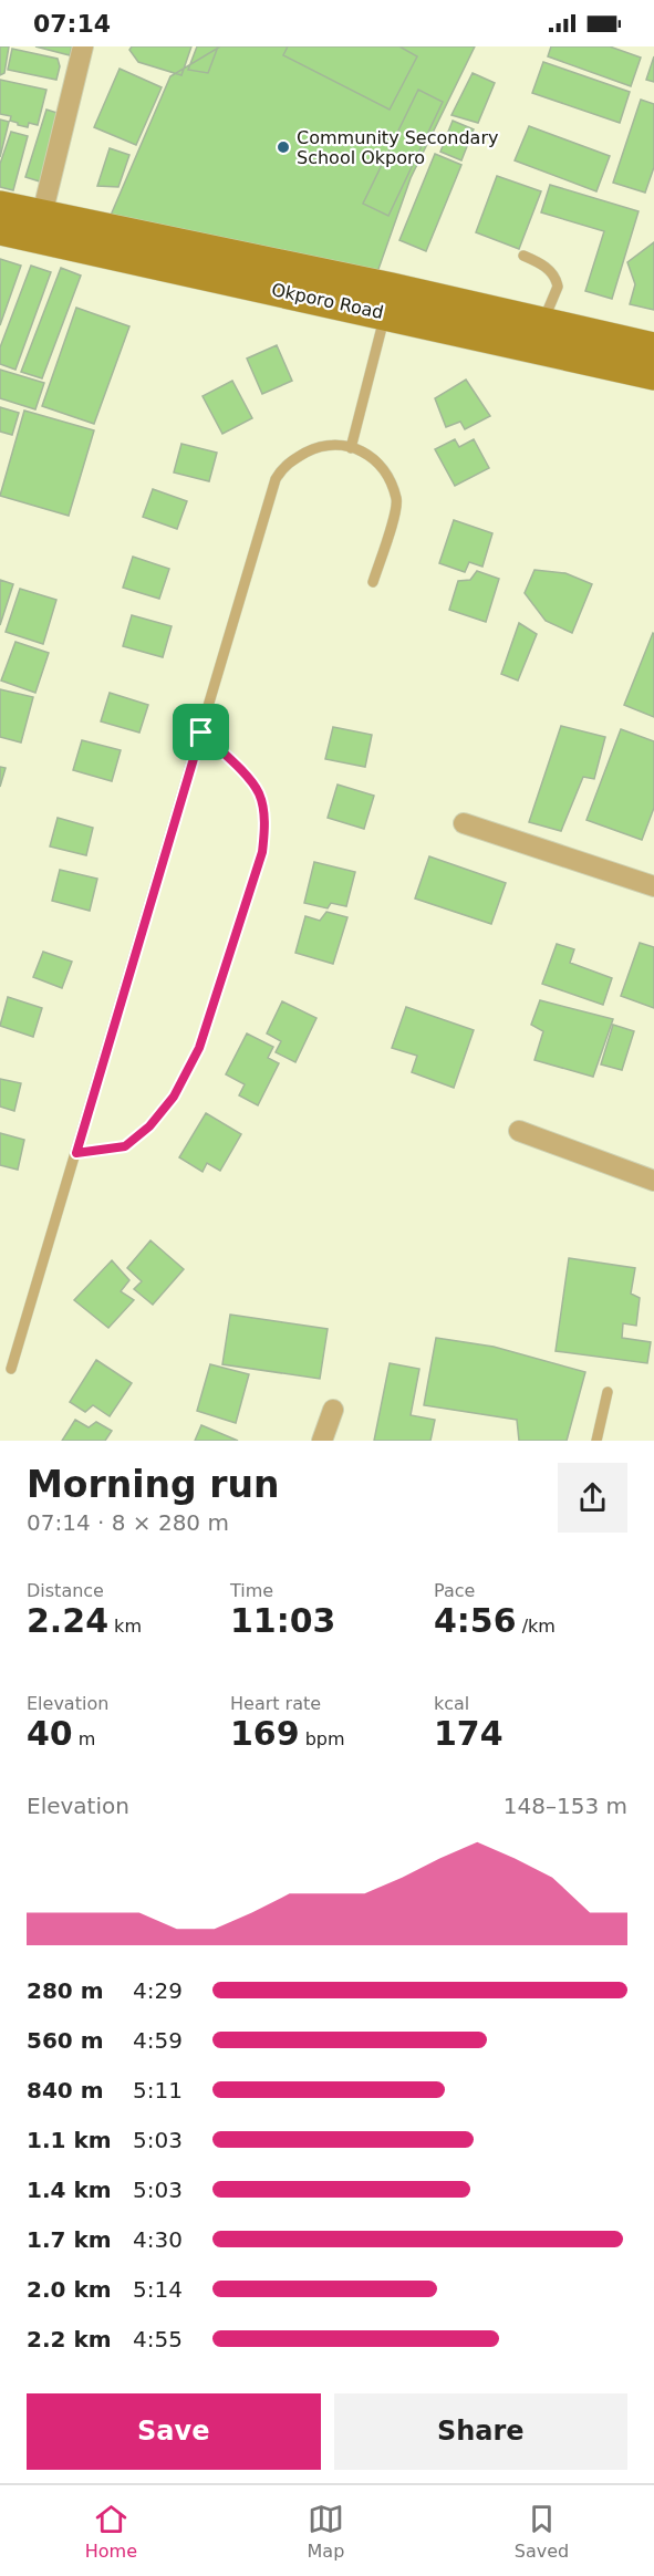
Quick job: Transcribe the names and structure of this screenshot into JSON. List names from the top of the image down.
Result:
{
  "streets": {
    "main road": ["Okporo Road"]
  },
  "places": ["Community Secondary School Okporo"],
  "page": {
    "status": "07:14",
    "heading": ["Morning run", "07:14 · 8 × 280 m"],
    "stats": [
      ["Distance", "2.24 km"],
      ["Time", "11:03"],
      ["Pace", "4:56 /km"],
      ["Elevation", "40 m"],
      ["Heart rate", "169 bpm"],
      ["kcal", "174"]
    ],
    "chart": ["Elevation", "148–153 m"],
    "list": [
      {
        "name": "280 m",
        "note": "4:29"
      },
      {
        "name": "560 m",
        "note": "4:59"
      },
      {
        "name": "840 m",
        "note": "5:11"
      },
      {
        "name": "1.1 km",
        "note": "5:03"
      },
      {
        "name": "1.4 km",
        "note": "5:03"
      },
      {
        "name": "1.7 km",
        "note": "4:30"
      },
      {
        "name": "2.0 km",
        "note": "5:14"
      },
      {
        "name": "2.2 km",
        "note": "4:55"
      }
    ],
    "buttons": ["Save", "Share"],
    "tabs": ["Home", "Map", "Saved"]
  }
}
